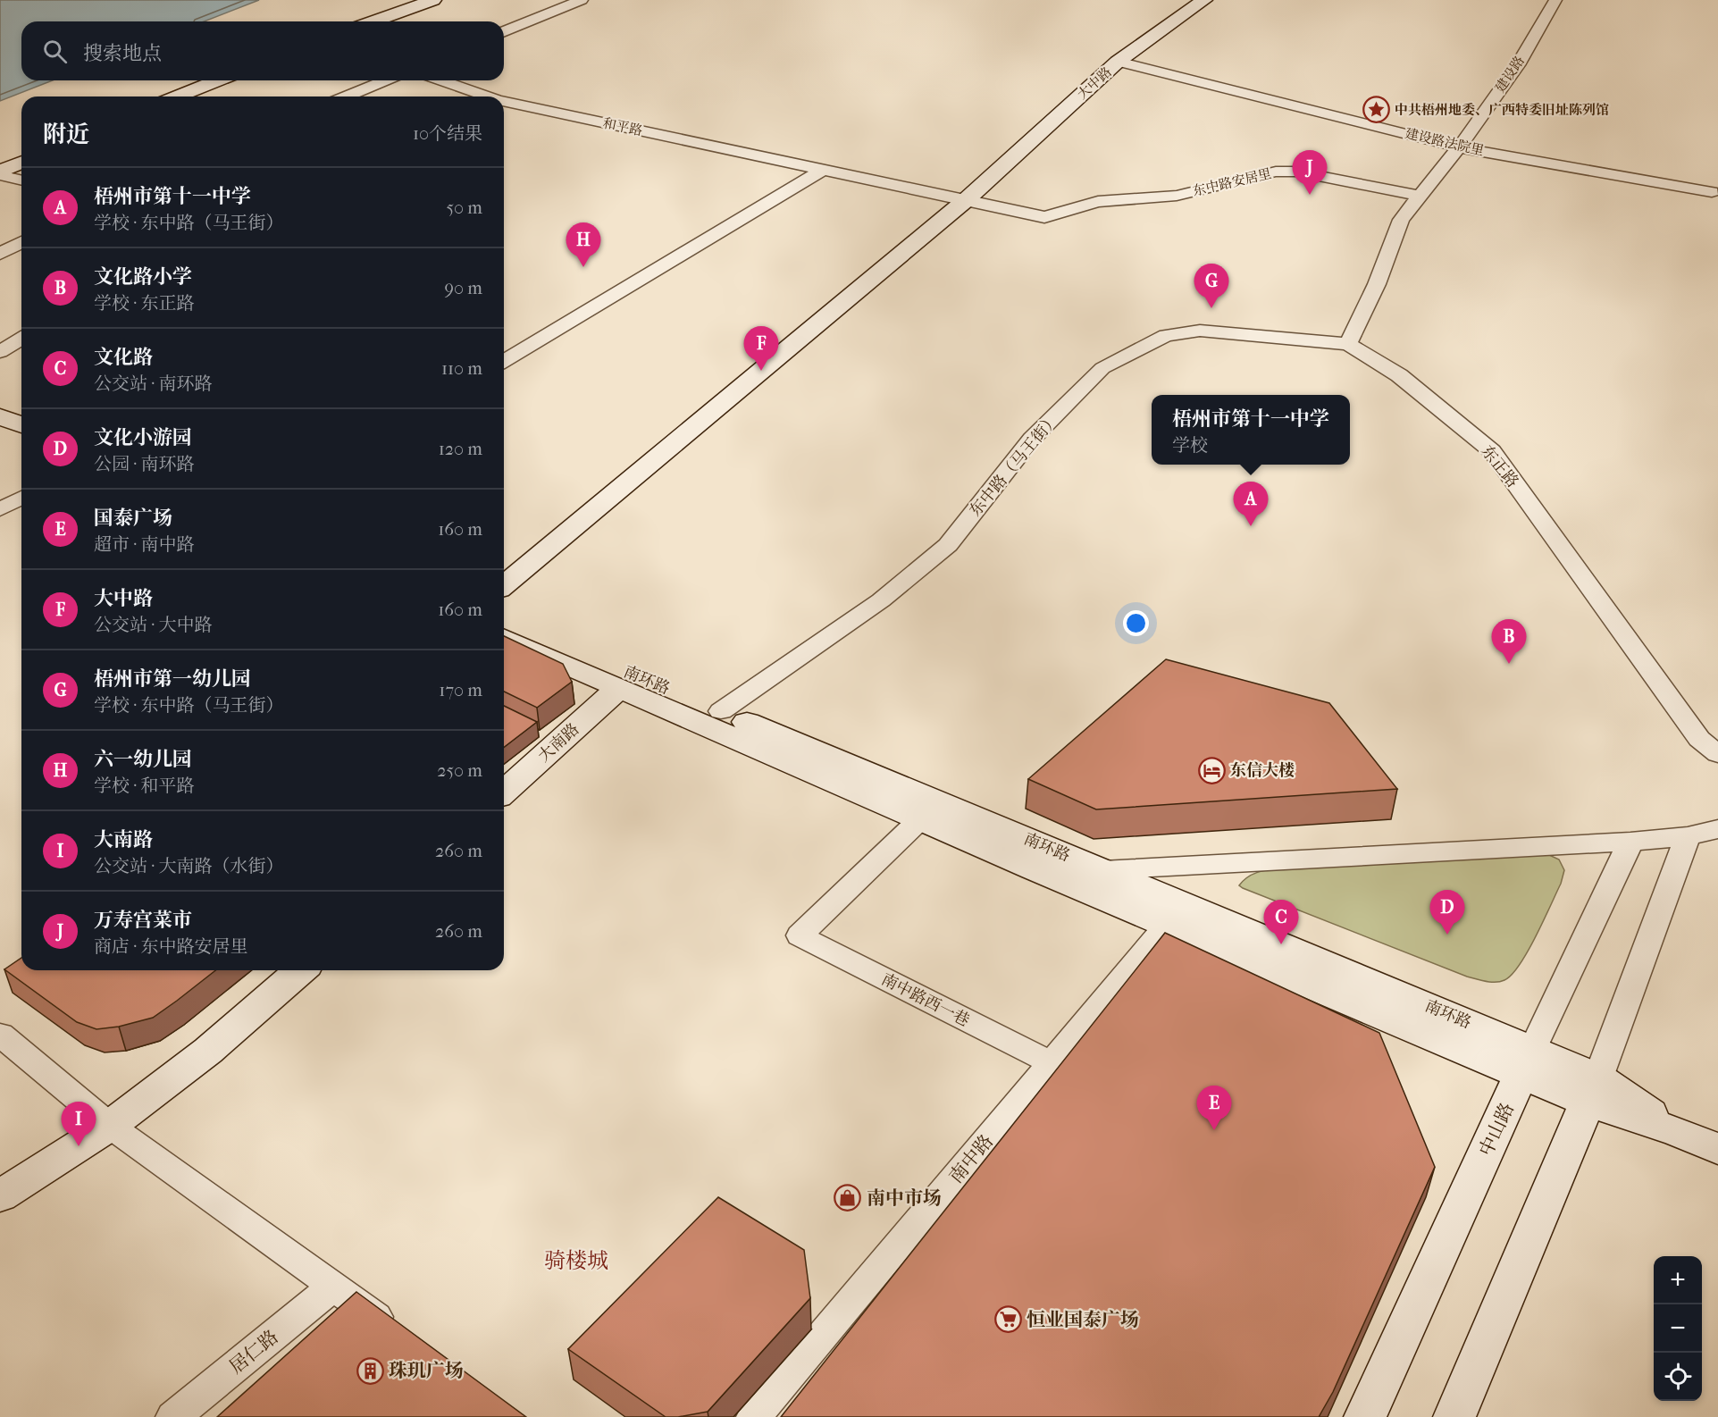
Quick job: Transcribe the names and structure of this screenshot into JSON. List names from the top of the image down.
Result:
{
  "streets": {
    "street": [
      "建设路",
      "大中路",
      "和平路",
      "建设路法院里",
      "东中路安居里",
      "东中路（马王街）",
      "东正路",
      "南环路",
      "大南路",
      "南中路西一巷",
      "中山路",
      "南中路",
      "居仁路"
    ]
  },
  "crossings": [
    ["建设路", "建设路法院里"],
    ["建设路", "东中路安居里"],
    ["大中路", "和平路"],
    ["大中路", "建设路法院里"],
    ["和平路", "东中路安居里"],
    ["东中路（马王街）", "东正路"],
    ["东中路（马王街）", "南环路"],
    ["南环路", "大南路"],
    ["南环路", "南中路西一巷"],
    ["南环路", "中山路"],
    ["南环路", "南中路"],
    ["南中路西一巷", "南中路"]
  ],
  "districts": ["骑楼城"],
  "places": {
    "place": ["中共梧州地委、广西特委旧址陈列馆"],
    "hotel": ["东信大楼"],
    "shop": ["南中市场"],
    "supermarket": ["恒业国泰广场"],
    "building": ["珠玑广场"]
  },
  "page": {
    "search": "搜索地点",
    "heading": ["附近", "10个结果"],
    "pins": [
      "J",
      "H",
      "G",
      "F",
      "A",
      "B",
      "D",
      "C",
      "E",
      "I"
    ],
    "list": [
      {
        "mark": "A",
        "name": "梧州市第十一中学",
        "note": "学校 · 东中路（马王街）",
        "value": "50 m"
      },
      {
        "mark": "B",
        "name": "文化路小学",
        "note": "学校 · 东正路",
        "value": "90 m"
      },
      {
        "mark": "C",
        "name": "文化路",
        "note": "公交站 · 南环路",
        "value": "110 m"
      },
      {
        "mark": "D",
        "name": "文化小游园",
        "note": "公园 · 南环路",
        "value": "120 m"
      },
      {
        "mark": "E",
        "name": "国泰广场",
        "note": "超市 · 南中路",
        "value": "160 m"
      },
      {
        "mark": "F",
        "name": "大中路",
        "note": "公交站 · 大中路",
        "value": "160 m"
      },
      {
        "mark": "G",
        "name": "梧州市第一幼儿园",
        "note": "学校 · 东中路（马王街）",
        "value": "170 m"
      },
      {
        "mark": "H",
        "name": "六一幼儿园",
        "note": "学校 · 和平路",
        "value": "250 m"
      },
      {
        "mark": "I",
        "name": "大南路",
        "note": "公交站 · 大南路（水街）",
        "value": "260 m"
      },
      {
        "mark": "J",
        "name": "万寿宫菜市",
        "note": "商店 · 东中路安居里",
        "value": "260 m"
      }
    ],
    "popup": ["梧州市第十一中学", "学校"],
    "map_buttons": ["+", "−"]
  }
}
